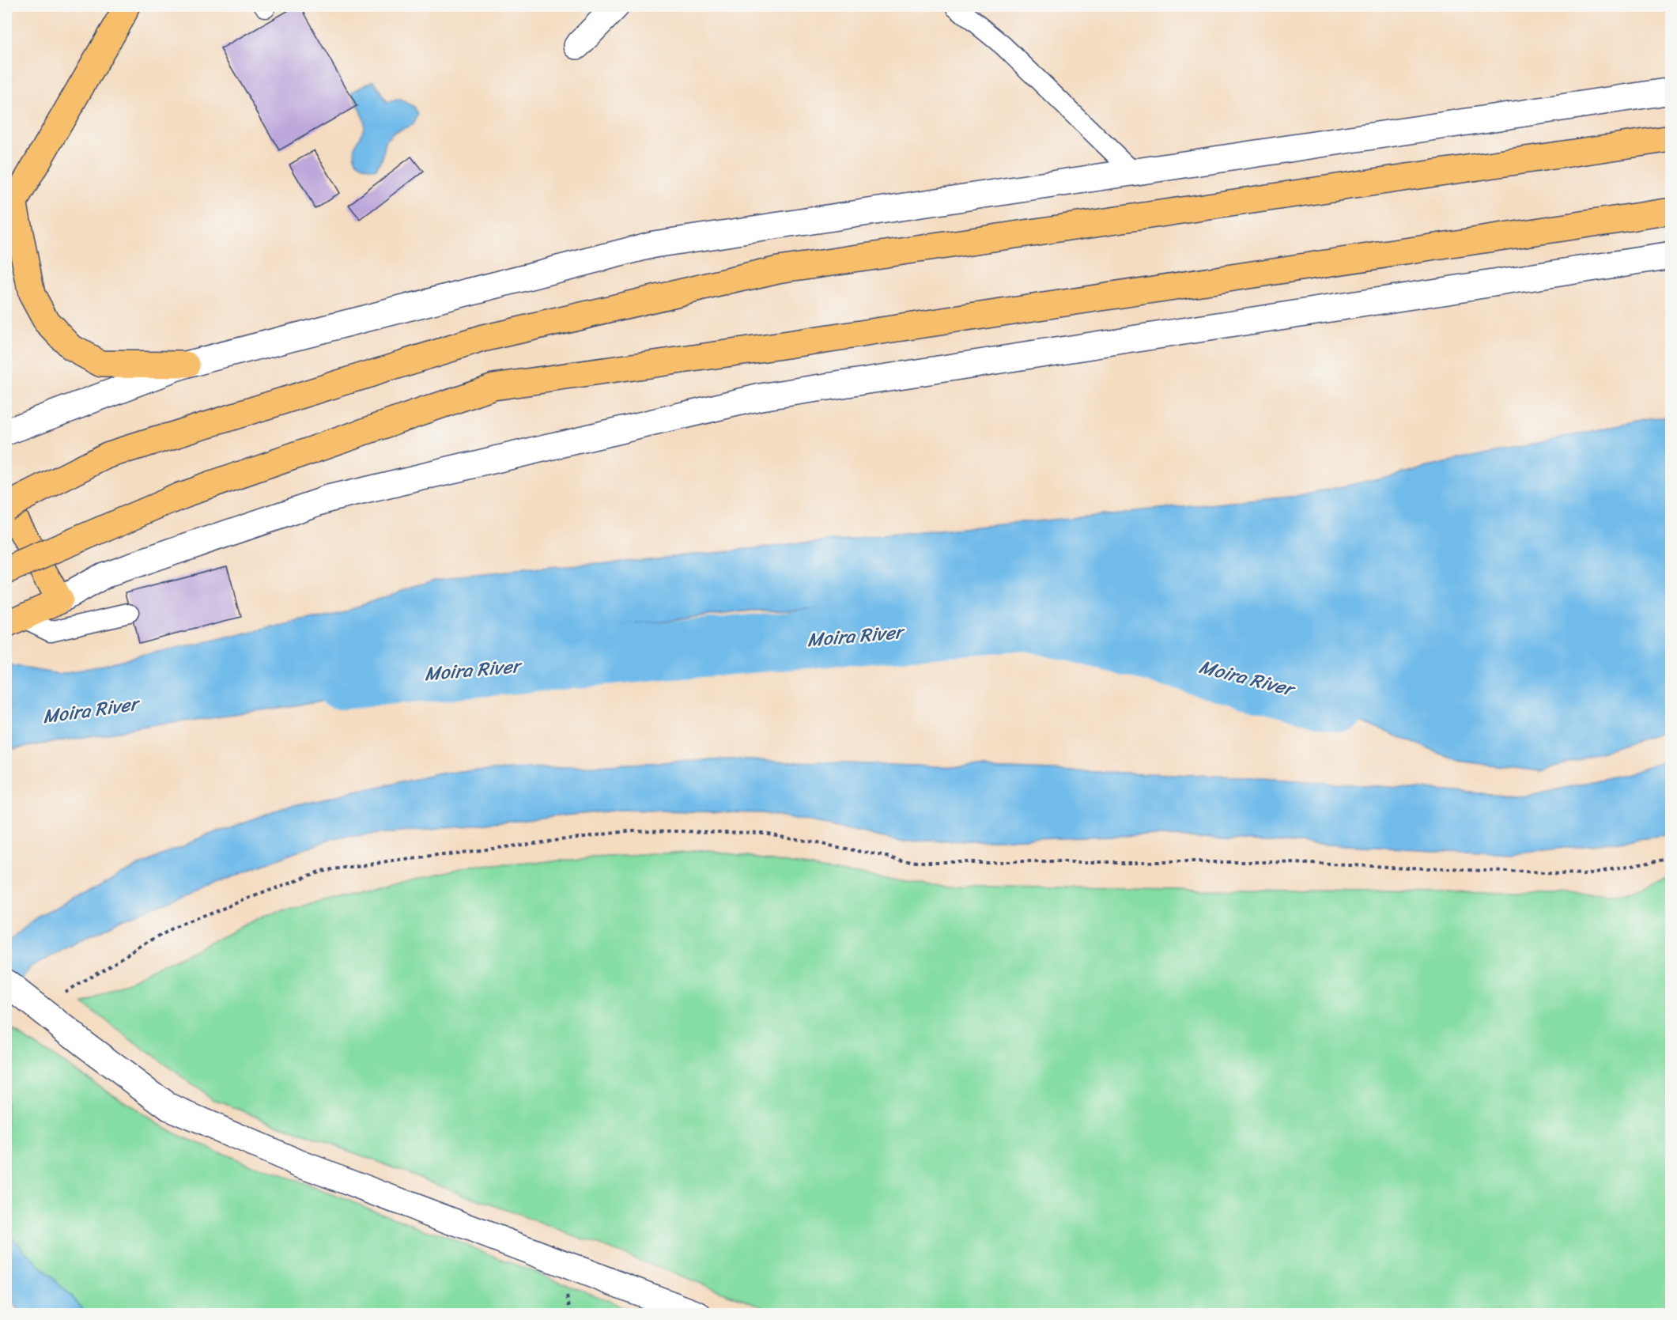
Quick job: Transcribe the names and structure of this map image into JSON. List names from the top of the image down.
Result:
{
  "water": ["Moira River"]
}
